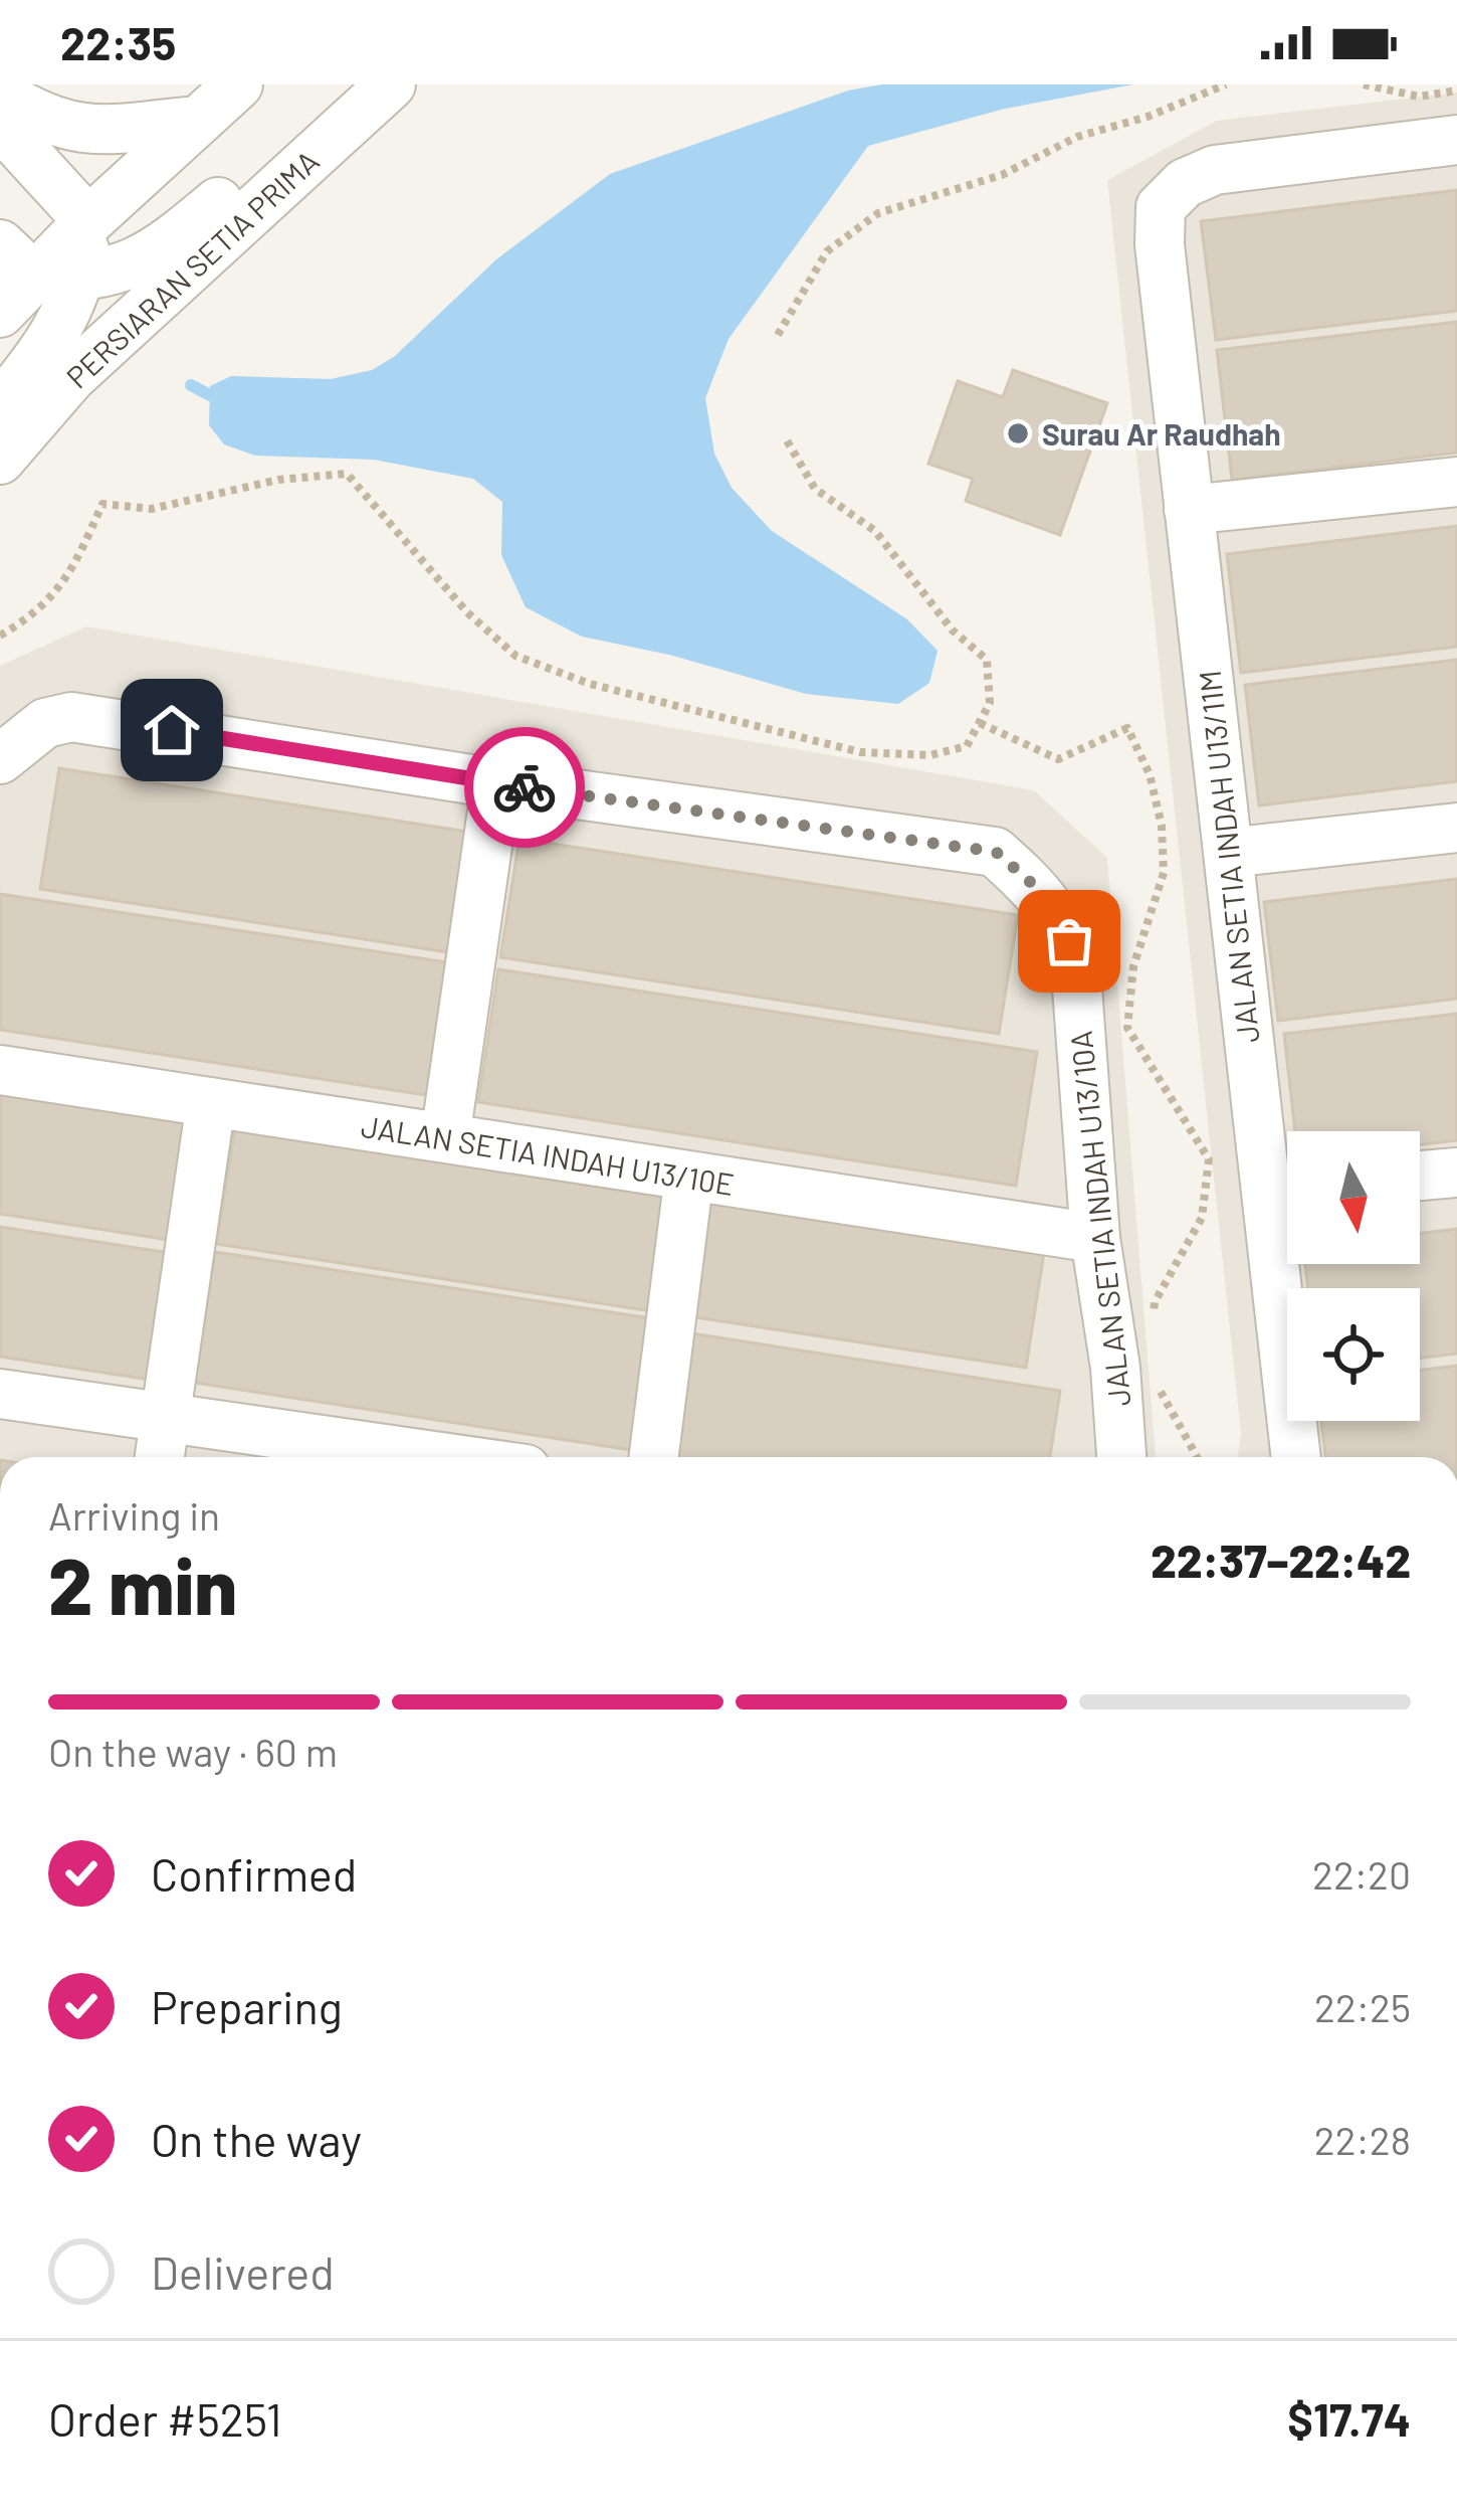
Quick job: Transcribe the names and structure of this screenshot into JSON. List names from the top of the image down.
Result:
{
  "streets": {
    "street": [
      "PERSIARAN SETIA PRIMA",
      "JALAN SETIA INDAH U13/11M",
      "JALAN SETIA INDAH U13/10E",
      "JALAN SETIA INDAH U13/10A"
    ]
  },
  "crossings": [
    ["JALAN SETIA INDAH U13/10E", "JALAN SETIA INDAH U13/10A"]
  ],
  "places": ["Surau Ar Raudhah"],
  "north": "bottom",
  "page": {
    "status": "22:35",
    "heading": ["2 min", "Arriving in", "22:37–22:42"],
    "panel": ["Order #5251", "$17.74"],
    "bar": "On the way · 60 m",
    "list": [
      ["Confirmed", "22:20"],
      ["Preparing", "22:25"],
      ["On the way", "22:28"],
      "Delivered"
    ]
  }
}
